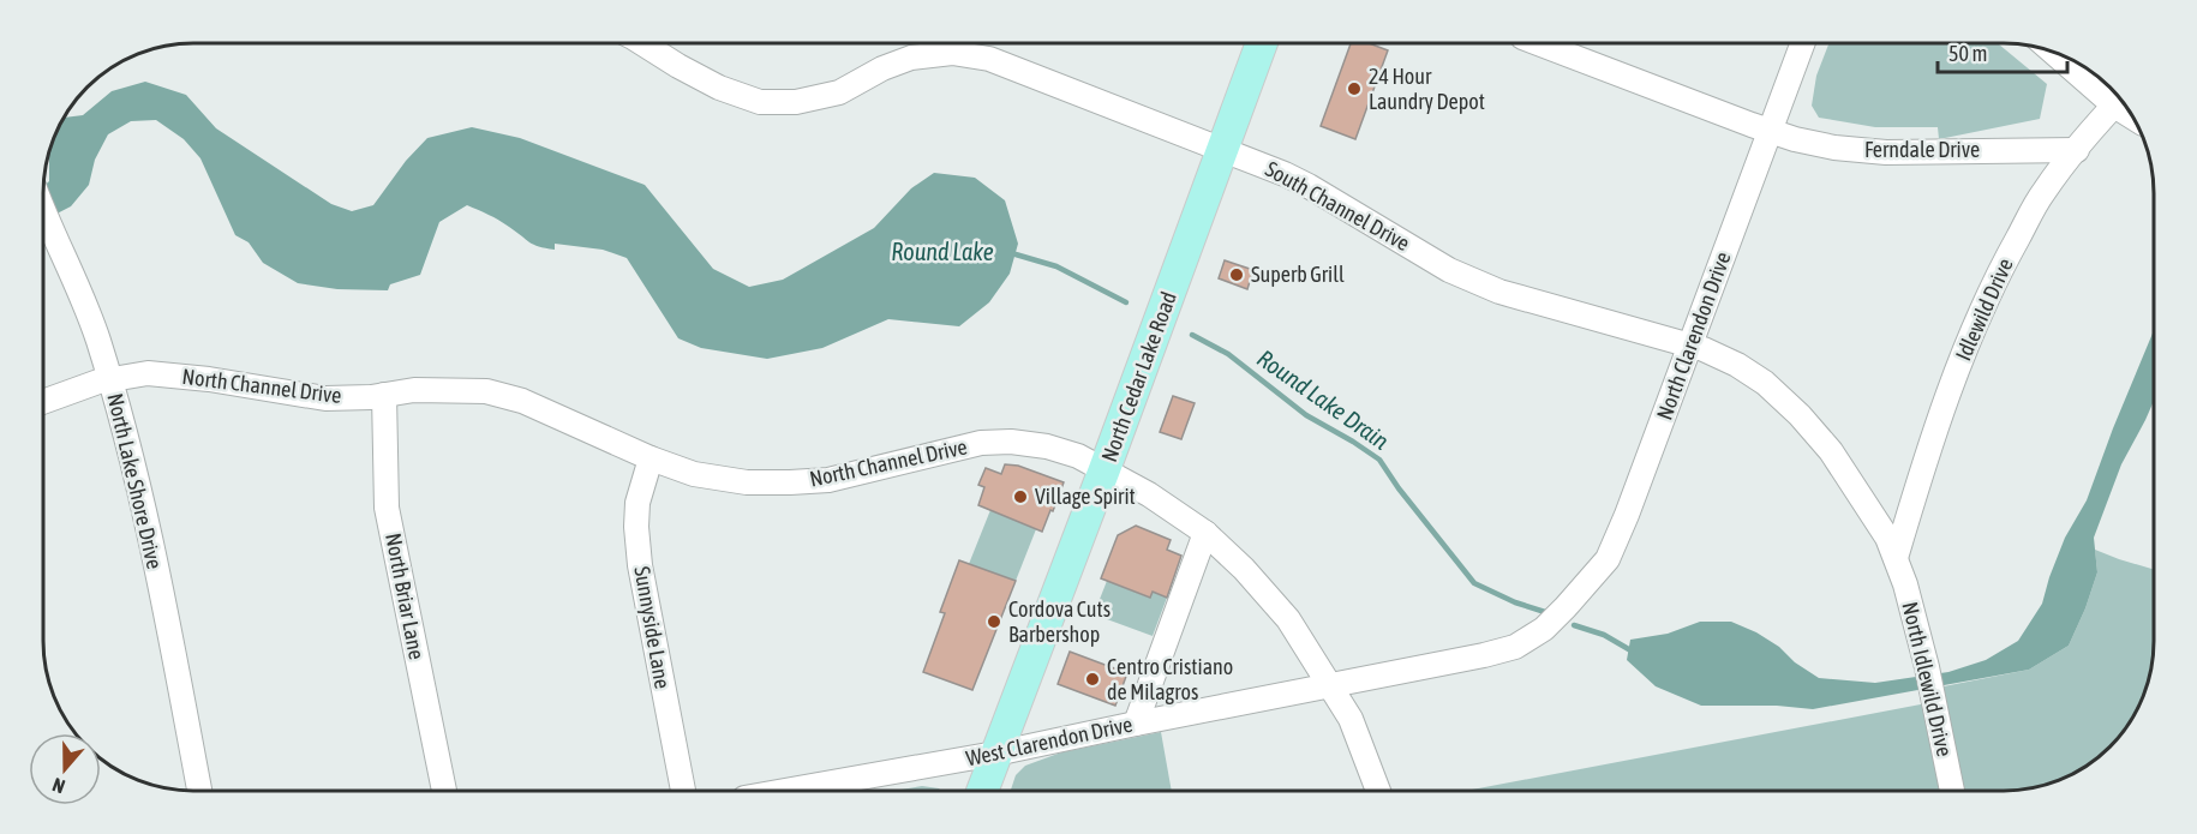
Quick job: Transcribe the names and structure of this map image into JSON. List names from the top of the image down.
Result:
{
  "streets": {
    "main road": ["North Cedar Lake Road"],
    "street": [
      "Ferndale Drive",
      "South Channel Drive",
      "Idlewild Drive",
      "North Clarendon Drive",
      "North Channel Drive",
      "North Lake Shore Drive",
      "North Briar Lane",
      "Sunnyside Lane",
      "North Idlewild Drive",
      "West Clarendon Drive"
    ]
  },
  "crossings": [
    ["Ferndale Drive", "Idlewild Drive"],
    ["Ferndale Drive", "North Clarendon Drive"],
    ["South Channel Drive", "Idlewild Drive"],
    ["South Channel Drive", "North Clarendon Drive"],
    ["South Channel Drive", "North Cedar Lake Road"],
    ["South Channel Drive", "North Idlewild Drive"],
    ["Idlewild Drive", "North Idlewild Drive"],
    ["North Clarendon Drive", "West Clarendon Drive"],
    ["North Cedar Lake Road", "North Channel Drive"],
    ["North Cedar Lake Road", "West Clarendon Drive"],
    ["North Channel Drive", "North Lake Shore Drive"],
    ["North Channel Drive", "North Briar Lane"],
    ["North Channel Drive", "Sunnyside Lane"],
    ["North Channel Drive", "West Clarendon Drive"]
  ],
  "water": ["Round Lake", "Round Lake Drain"],
  "places": [
    "24 Hour Laundry Depot",
    "Superb Grill",
    "Village Spirit",
    "Cordova Cuts Barbershop",
    "Centro Cristiano de Milagros"
  ],
  "scale_bar": "50 m",
  "north": "bottom"
}
